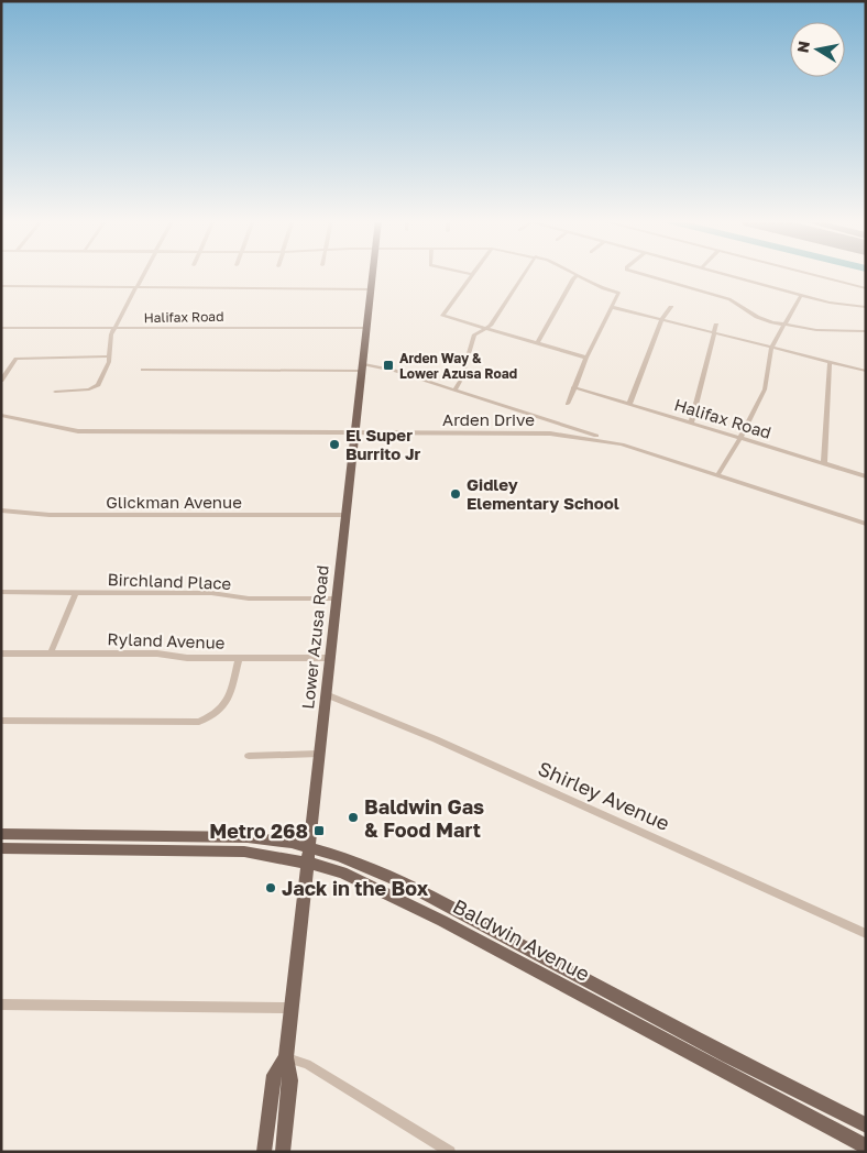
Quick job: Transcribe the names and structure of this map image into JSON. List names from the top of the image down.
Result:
{
  "streets": {
    "main road": ["Lower Azusa Road", "Baldwin Avenue"],
    "street": [
      "Halifax Road",
      "Arden Drive",
      "Glickman Avenue",
      "Birchland Place",
      "Ryland Avenue",
      "Shirley Avenue"
    ]
  },
  "crossings": [
    ["Halifax Road", "Lower Azusa Road"],
    ["Arden Drive", "Lower Azusa Road"],
    ["Glickman Avenue", "Lower Azusa Road"],
    ["Birchland Place", "Lower Azusa Road"],
    ["Lower Azusa Road", "Ryland Avenue"],
    ["Lower Azusa Road", "Shirley Avenue"],
    ["Lower Azusa Road", "Baldwin Avenue"]
  ],
  "places": {
    "transit": ["Arden Way & Lower Azusa Road", "Metro 268"],
    "other": [
      "El Super Burrito Jr",
      "Gidley Elementary School",
      "Baldwin Gas & Food Mart",
      "Jack in the Box"
    ]
  },
  "north": "left"
}
